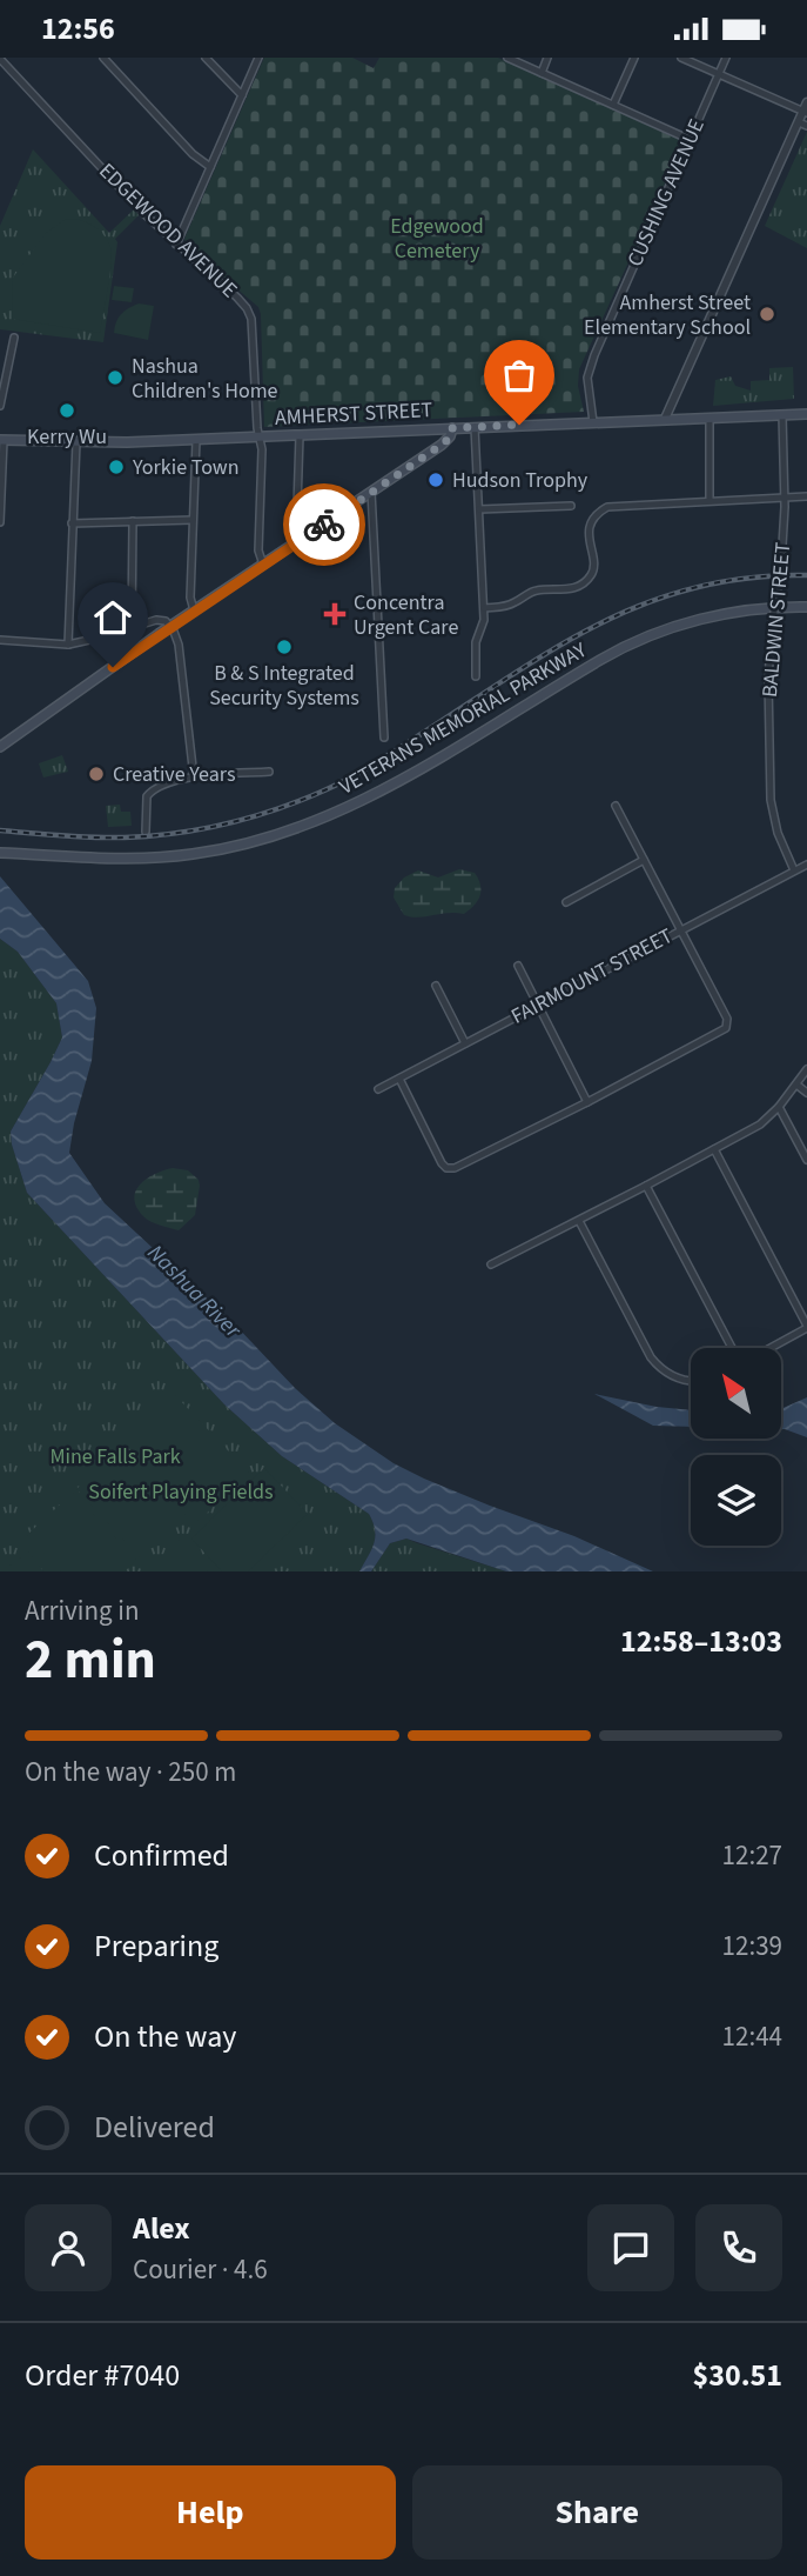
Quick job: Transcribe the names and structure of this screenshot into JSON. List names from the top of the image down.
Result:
{
  "streets": {
    "main road": ["AMHERST STREET", "VETERANS MEMORIAL PARKWAY"],
    "street": [
      "CUSHING AVENUE",
      "EDGEWOOD AVENUE",
      "BALDWIN STREET",
      "FAIRMOUNT STREET"
    ]
  },
  "crossings": [
    ["CUSHING AVENUE", "AMHERST STREET"],
    ["EDGEWOOD AVENUE", "AMHERST STREET"],
    ["AMHERST STREET", "BALDWIN STREET"],
    ["BALDWIN STREET", "FAIRMOUNT STREET"]
  ],
  "water": ["Nashua River"],
  "parks": ["Edgewood Cemetery", "Mine Falls Park", "Soifert Playing Fields"],
  "places": {
    "other": [
      "Amherst Street Elementary School",
      "Nashua Children's Home",
      "Kerry Wu",
      "Yorkie Town",
      "Hudson Trophy",
      "B & S Integrated Security Systems",
      "Creative Years"
    ],
    "health": ["Concentra Urgent Care"]
  },
  "north": "top left",
  "page": {
    "status": "12:56",
    "heading": ["2 min", "Arriving in", "12:58–13:03"],
    "panel": [
      "Alex",
      "Courier · 4.6",
      "Order #7040",
      "$30.51"
    ],
    "bar": "On the way · 250 m",
    "list": [
      ["Confirmed", "12:27"],
      ["Preparing", "12:39"],
      ["On the way", "12:44"],
      "Delivered"
    ],
    "buttons": ["Help", "Share"]
  }
}
